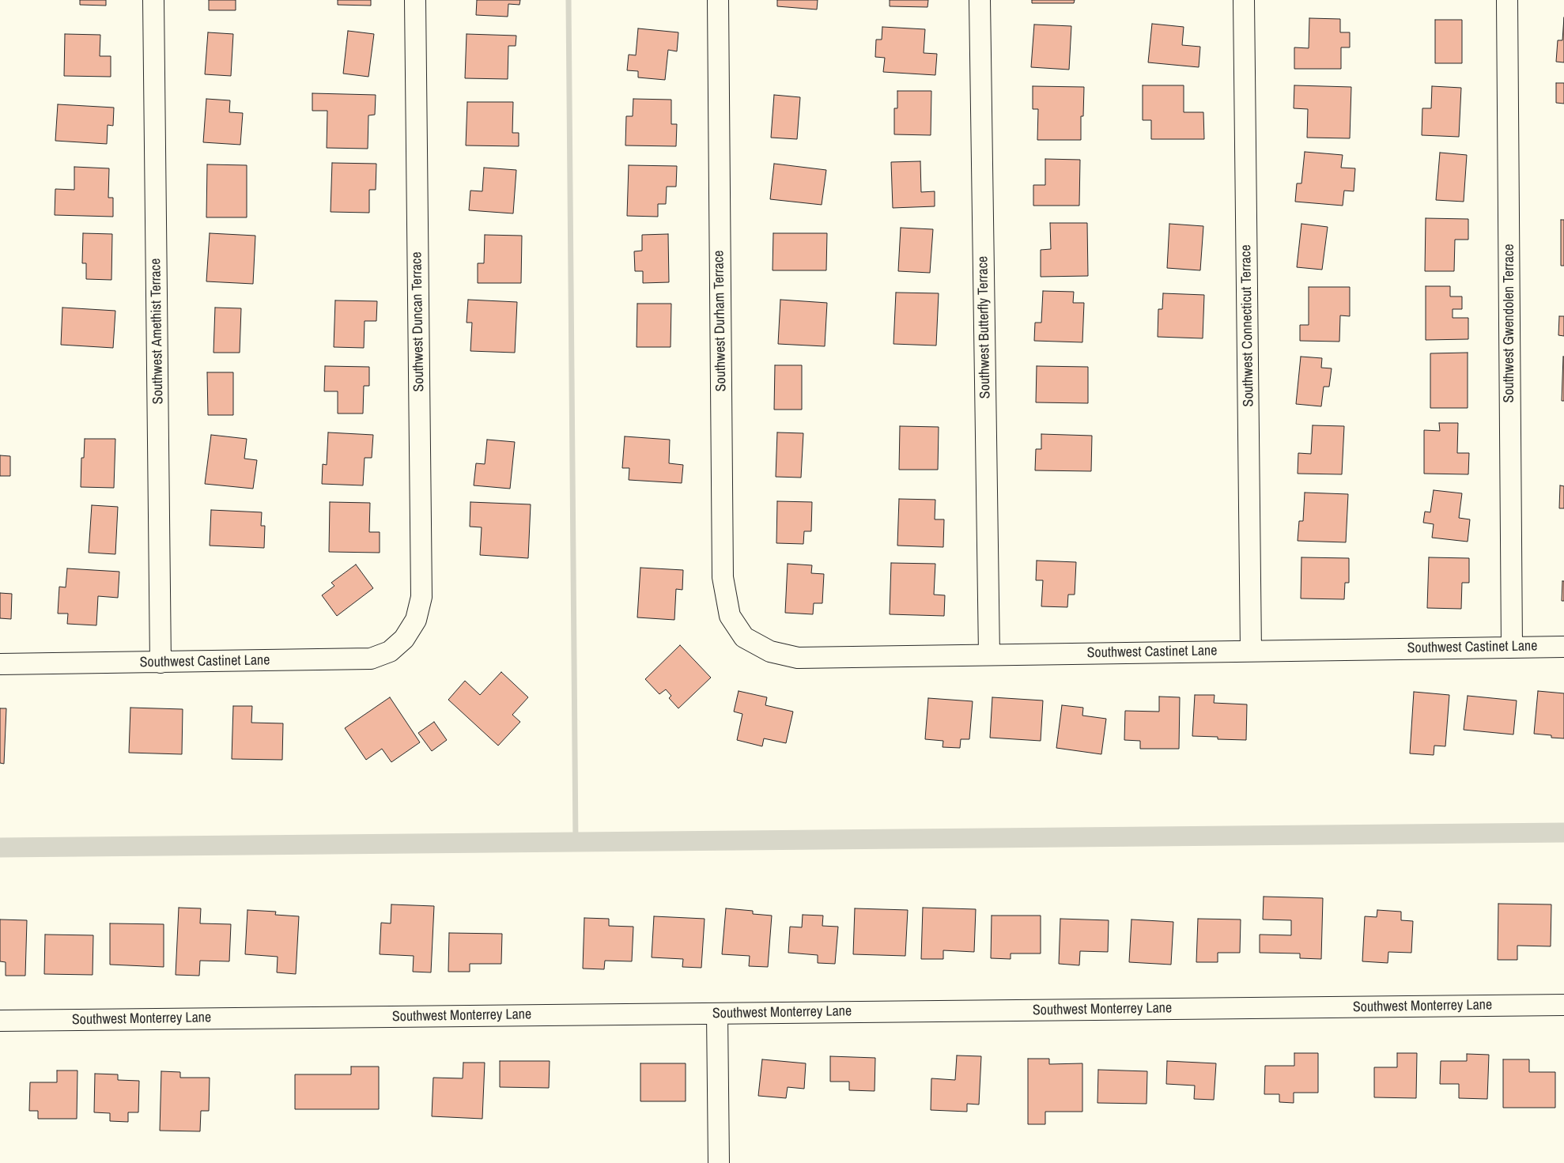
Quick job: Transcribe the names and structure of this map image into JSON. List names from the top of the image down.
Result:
{
  "streets": {
    "street": [
      "Southwest Durham Terrace",
      "Southwest Duncan Terrace",
      "Southwest Gwendolen Terrace",
      "Southwest Connecticut Terrace",
      "Southwest Butterfly Terrace",
      "Southwest Amethist Terrace",
      "Southwest Castinet Lane",
      "Southwest Monterrey Lane"
    ]
  },
  "crossings": [
    ["Southwest Durham Terrace", "Southwest Castinet Lane"],
    ["Southwest Duncan Terrace", "Southwest Castinet Lane"],
    ["Southwest Gwendolen Terrace", "Southwest Castinet Lane"],
    ["Southwest Connecticut Terrace", "Southwest Castinet Lane"],
    ["Southwest Butterfly Terrace", "Southwest Castinet Lane"],
    ["Southwest Amethist Terrace", "Southwest Castinet Lane"]
  ]
}
